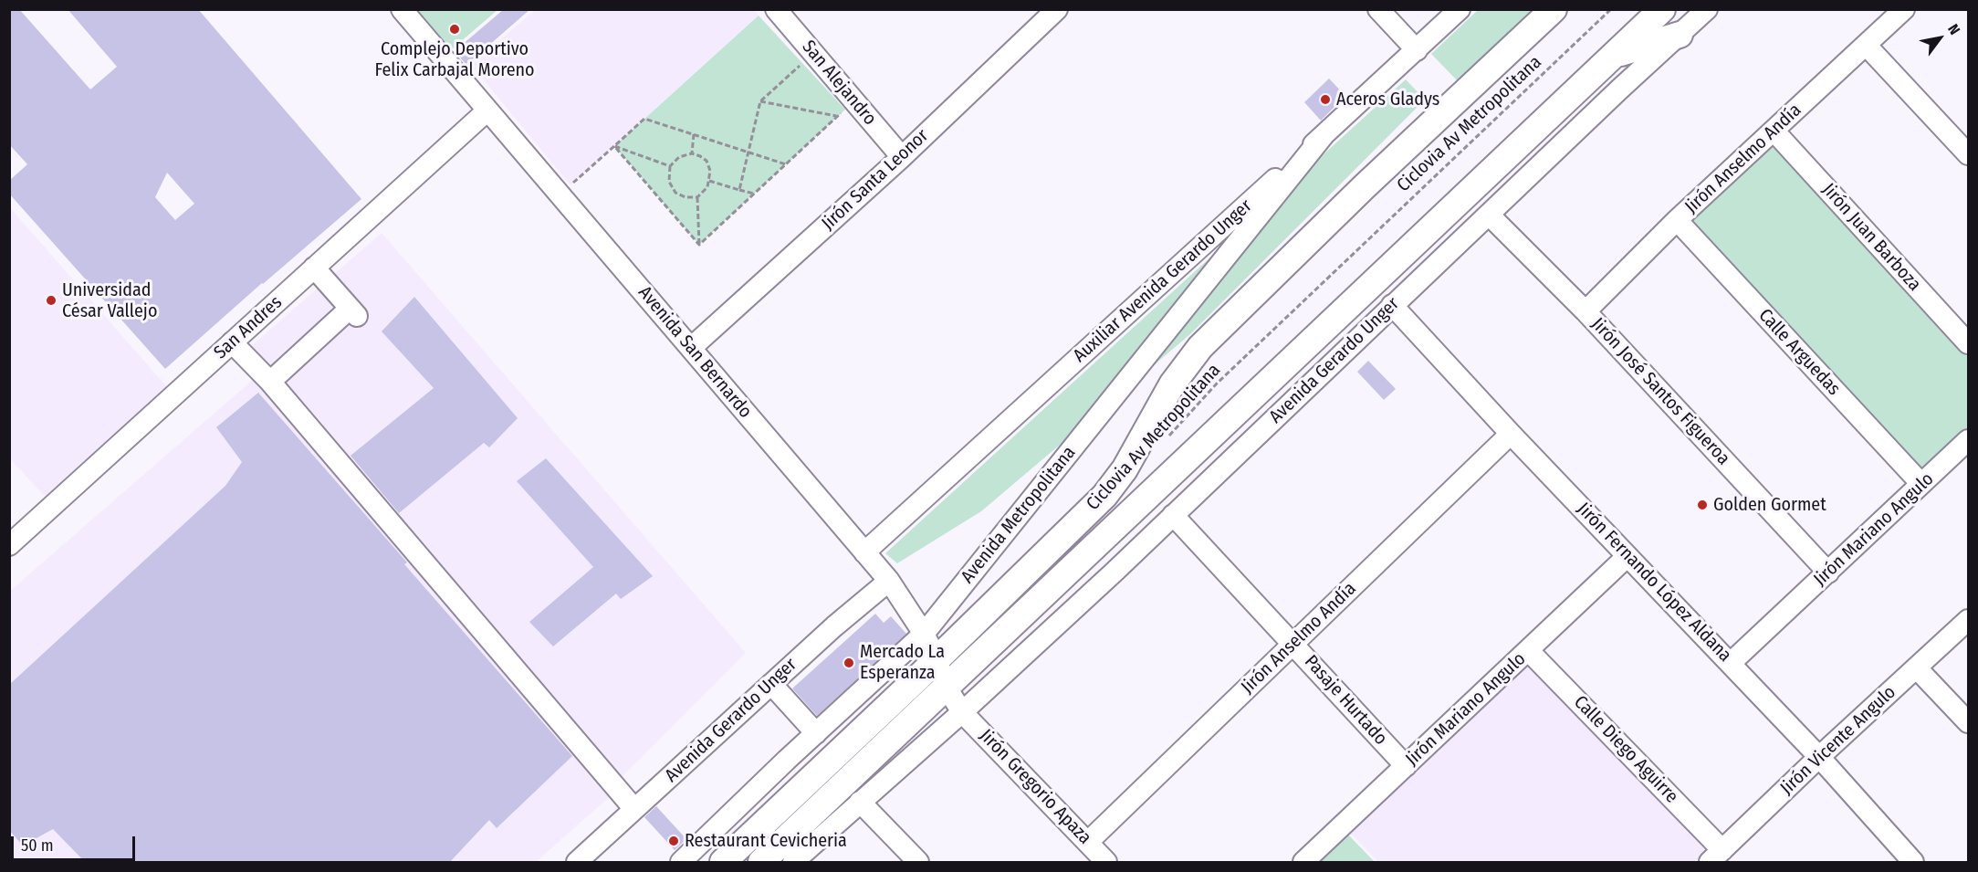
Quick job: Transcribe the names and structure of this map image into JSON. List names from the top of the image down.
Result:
{
  "streets": {
    "main road": ["Avenida Gerardo Unger"],
    "street": [
      "San Alejandro",
      "Jirón Anselmo Andía",
      "Jirón Santa Leonor",
      "Jirón Juan Barboza",
      "Auxiliar Avenida Gerardo Unger",
      "San Andres",
      "Avenida San Bernardo",
      "Calle Arguedas",
      "Jirón José Santos Figueroa",
      "Avenida Metropolitana",
      "Jirón Mariano Angulo",
      "Jirón Fernando López Aldana",
      "Pasaje Hurtado",
      "Jirón Vicente Angulo",
      "Calle Diego Aguirre",
      "Jirón Gregorio Apaza"
    ],
    "path": ["Ciclovia Av Metropolitana"]
  },
  "crossings": [
    ["San Alejandro", "Jirón Santa Leonor"],
    ["Jirón Anselmo Andía", "Jirón Juan Barboza"],
    ["Jirón Anselmo Andía", "Calle Arguedas"],
    ["Jirón Anselmo Andía", "Jirón José Santos Figueroa"],
    ["Jirón Anselmo Andía", "Jirón Fernando López Aldana"],
    ["Jirón Anselmo Andía", "Pasaje Hurtado"],
    ["Jirón Anselmo Andía", "Jirón Gregorio Apaza"],
    ["Jirón Santa Leonor", "Avenida San Bernardo"],
    ["Auxiliar Avenida Gerardo Unger", "Avenida San Bernardo"],
    ["Auxiliar Avenida Gerardo Unger", "Avenida Metropolitana"],
    ["San Andres", "Avenida San Bernardo"],
    ["Avenida San Bernardo", "Avenida Gerardo Unger"],
    ["Avenida San Bernardo", "Avenida Metropolitana"],
    ["Avenida San Bernardo", "Jirón Gregorio Apaza"],
    ["Calle Arguedas", "Jirón Mariano Angulo"],
    ["Avenida Gerardo Unger", "Jirón José Santos Figueroa"],
    ["Avenida Gerardo Unger", "Jirón Fernando López Aldana"],
    ["Avenida Gerardo Unger", "Pasaje Hurtado"],
    ["Avenida Gerardo Unger", "Jirón Gregorio Apaza"],
    ["Jirón José Santos Figueroa", "Jirón Mariano Angulo"],
    ["Jirón Mariano Angulo", "Jirón Fernando López Aldana"],
    ["Jirón Mariano Angulo", "Pasaje Hurtado"],
    ["Jirón Mariano Angulo", "Calle Diego Aguirre"],
    ["Jirón Fernando López Aldana", "Jirón Vicente Angulo"],
    ["Jirón Vicente Angulo", "Calle Diego Aguirre"]
  ],
  "places": [
    "Complejo Deportivo Felix Carbajal Moreno",
    "Aceros Gladys",
    "Universidad César Vallejo",
    "Golden Gormet",
    "Mercado La Esperanza",
    "Restaurant Cevicheria"
  ],
  "scale_bar": "50 m",
  "north": "top right"
}
